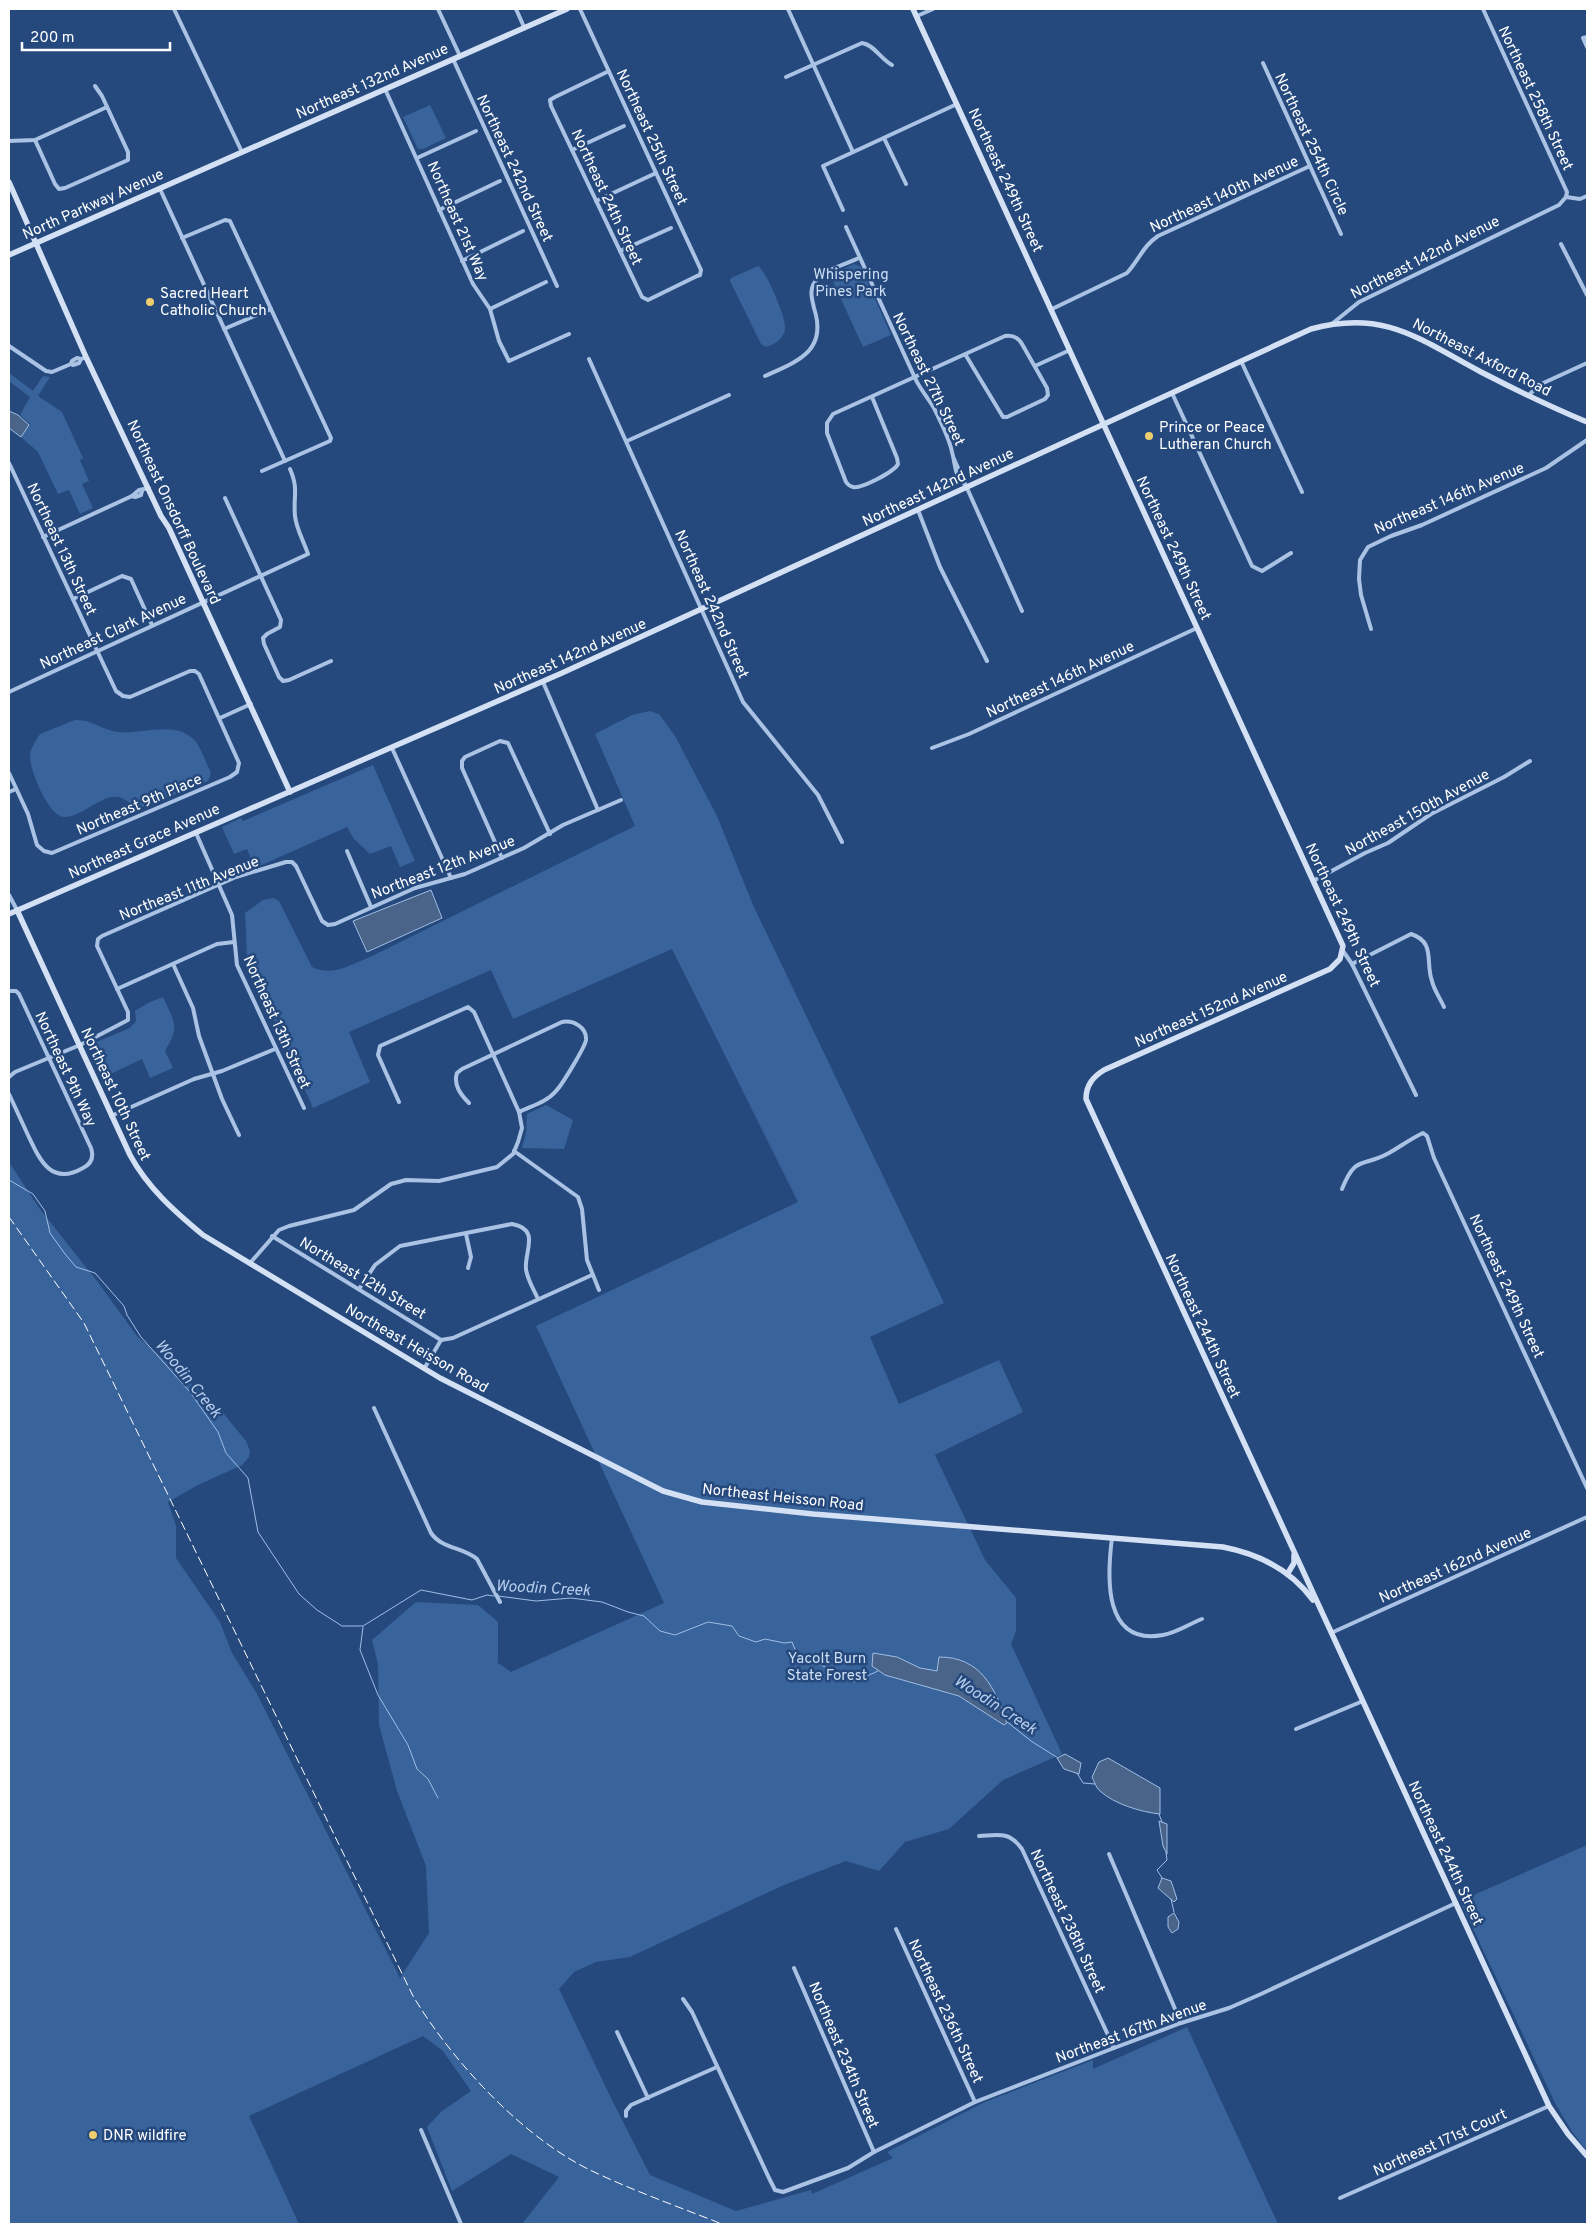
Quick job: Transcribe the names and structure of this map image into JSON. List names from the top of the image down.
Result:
{
  "streets": {
    "street": [
      "Northeast 132nd Avenue",
      "Northeast 258th Street",
      "Northeast 25th Street",
      "Northeast 254th Circle",
      "Northeast 242nd Street",
      "Northeast 249th Street",
      "Northeast 140th Avenue",
      "Northeast 24th Street",
      "North Parkway Avenue",
      "Northeast 21st Way",
      "Northeast 142nd Avenue",
      "Northeast Axford Road",
      "Northeast 27th Street",
      "Northeast 146th Avenue",
      "Northeast Onsdorff Boulevard",
      "Northeast 13th Street",
      "Northeast Clark Avenue",
      "Northeast 9th Place",
      "Northeast 150th Avenue",
      "Northeast Grace Avenue",
      "Northeast 12th Avenue",
      "Northeast 11th Avenue",
      "Northeast 152nd Avenue",
      "Northeast 9th Way",
      "Northeast 10th Street",
      "Northeast 12th Street",
      "Northeast 244th Street",
      "Northeast Heisson Road",
      "Northeast 162nd Avenue",
      "Northeast 238th Street",
      "Northeast 236th Street",
      "Northeast 167th Avenue",
      "Northeast 234th Street",
      "Northeast 171st Court"
    ]
  },
  "crossings": [
    ["Northeast 132nd Avenue", "Northeast 242nd Street"],
    ["Northeast 132nd Avenue", "North Parkway Avenue"],
    ["Northeast 132nd Avenue", "Northeast 21st Way"],
    ["Northeast 258th Street", "Northeast 142nd Avenue"],
    ["Northeast 25th Street", "Northeast 24th Street"],
    ["Northeast 254th Circle", "Northeast 140th Avenue"],
    ["Northeast 242nd Street", "Northeast 142nd Avenue"],
    ["Northeast 249th Street", "Northeast 140th Avenue"],
    ["Northeast 249th Street", "Northeast 142nd Avenue"],
    ["Northeast 249th Street", "Northeast 146th Avenue"],
    ["Northeast 249th Street", "Northeast 150th Avenue"],
    ["Northeast 249th Street", "Northeast 152nd Avenue"],
    ["North Parkway Avenue", "Northeast Onsdorff Boulevard"],
    ["Northeast 142nd Avenue", "Northeast Axford Road"],
    ["Northeast 142nd Avenue", "Northeast 27th Street"],
    ["Northeast 142nd Avenue", "Northeast Onsdorff Boulevard"],
    ["Northeast 142nd Avenue", "Northeast Grace Avenue"],
    ["Northeast Onsdorff Boulevard", "Northeast Clark Avenue"],
    ["Northeast Onsdorff Boulevard", "Northeast Grace Avenue"],
    ["Northeast 13th Street", "Northeast Clark Avenue"],
    ["Northeast 13th Street", "Northeast 9th Place"],
    ["Northeast 13th Street", "Northeast Grace Avenue"],
    ["Northeast 13th Street", "Northeast 11th Avenue"],
    ["Northeast Grace Avenue", "Northeast 10th Street"],
    ["Northeast 12th Avenue", "Northeast 11th Avenue"],
    ["Northeast 152nd Avenue", "Northeast 244th Street"],
    ["Northeast 10th Street", "Northeast Heisson Road"],
    ["Northeast 244th Street", "Northeast Heisson Road"],
    ["Northeast 244th Street", "Northeast 162nd Avenue"],
    ["Northeast 244th Street", "Northeast 167th Avenue"],
    ["Northeast 244th Street", "Northeast 171st Court"],
    ["Northeast 238th Street", "Northeast 167th Avenue"],
    ["Northeast 236th Street", "Northeast 167th Avenue"],
    ["Northeast 167th Avenue", "Northeast 234th Street"]
  ],
  "water": ["Woodin Creek"],
  "parks": ["Whispering Pines Park", "Yacolt Burn State Forest"],
  "places": ["Sacred Heart Catholic Church", "Prince or Peace Lutheran Church", "DNR wildfire"],
  "scale_bar": "200 m"
}
